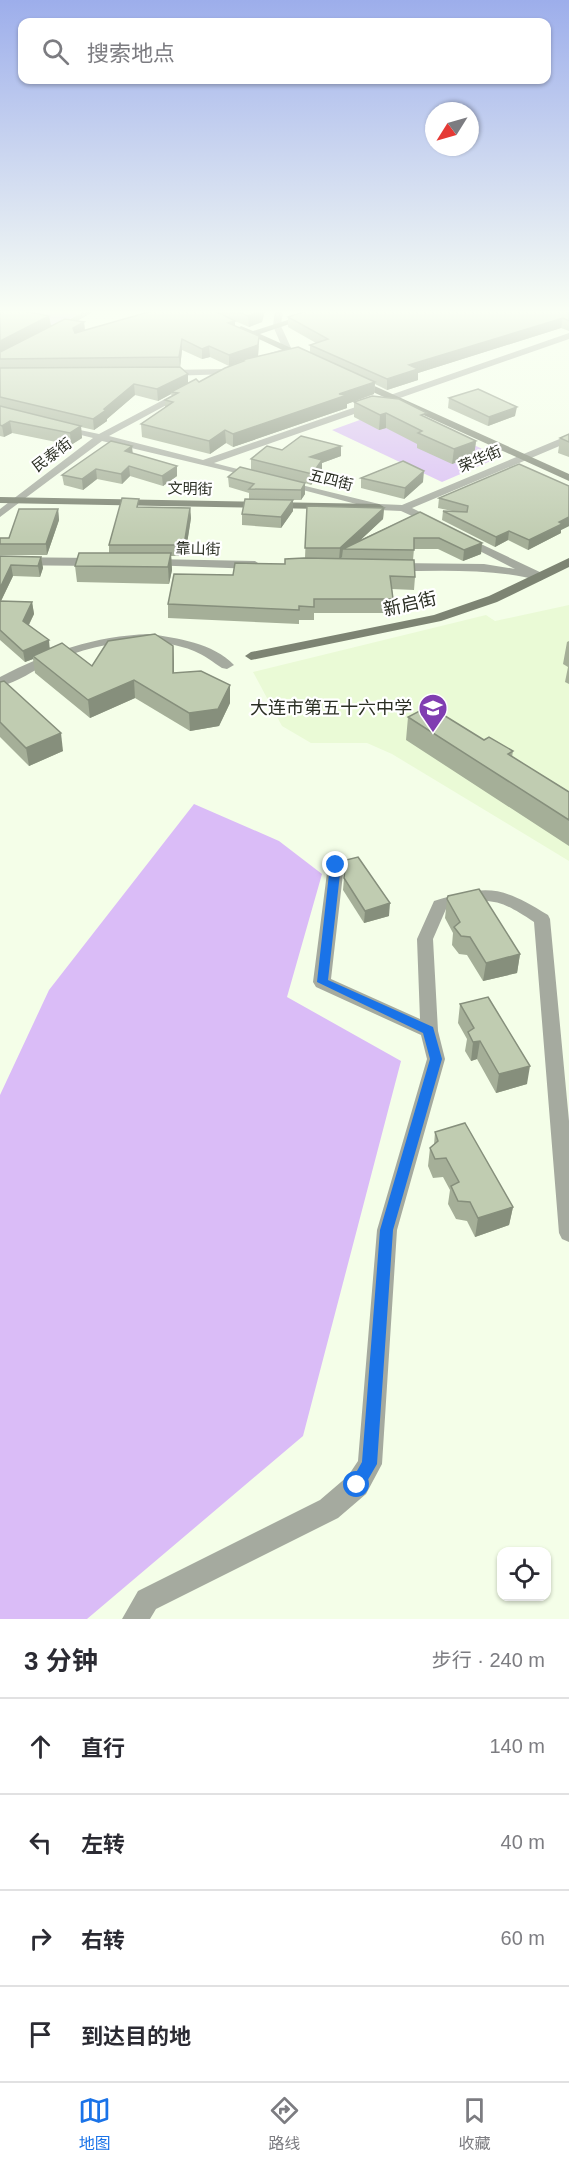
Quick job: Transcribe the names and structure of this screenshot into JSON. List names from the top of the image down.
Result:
{
  "streets": {
    "street": [
      "民泰街",
      "荣华街",
      "五四街",
      "文明街",
      "靠山街",
      "新启街"
    ]
  },
  "crossings": [
    ["民泰街", "五四街"],
    ["民泰街", "文明街"],
    ["荣华街", "五四街"],
    ["五四街", "文明街"],
    ["五四街", "新启街"]
  ],
  "places": {
    "school or university": ["大连市第五十六中学"]
  },
  "north": "bottom left",
  "page": {
    "search": "搜索地点",
    "heading": ["3 分钟", "步行 · 240 m"],
    "list": [
      ["直行", "140 m"],
      ["左转", "40 m"],
      ["右转", "60 m"],
      "到达目的地"
    ],
    "nav": ["地图", "路线", "收藏"]
  }
}
